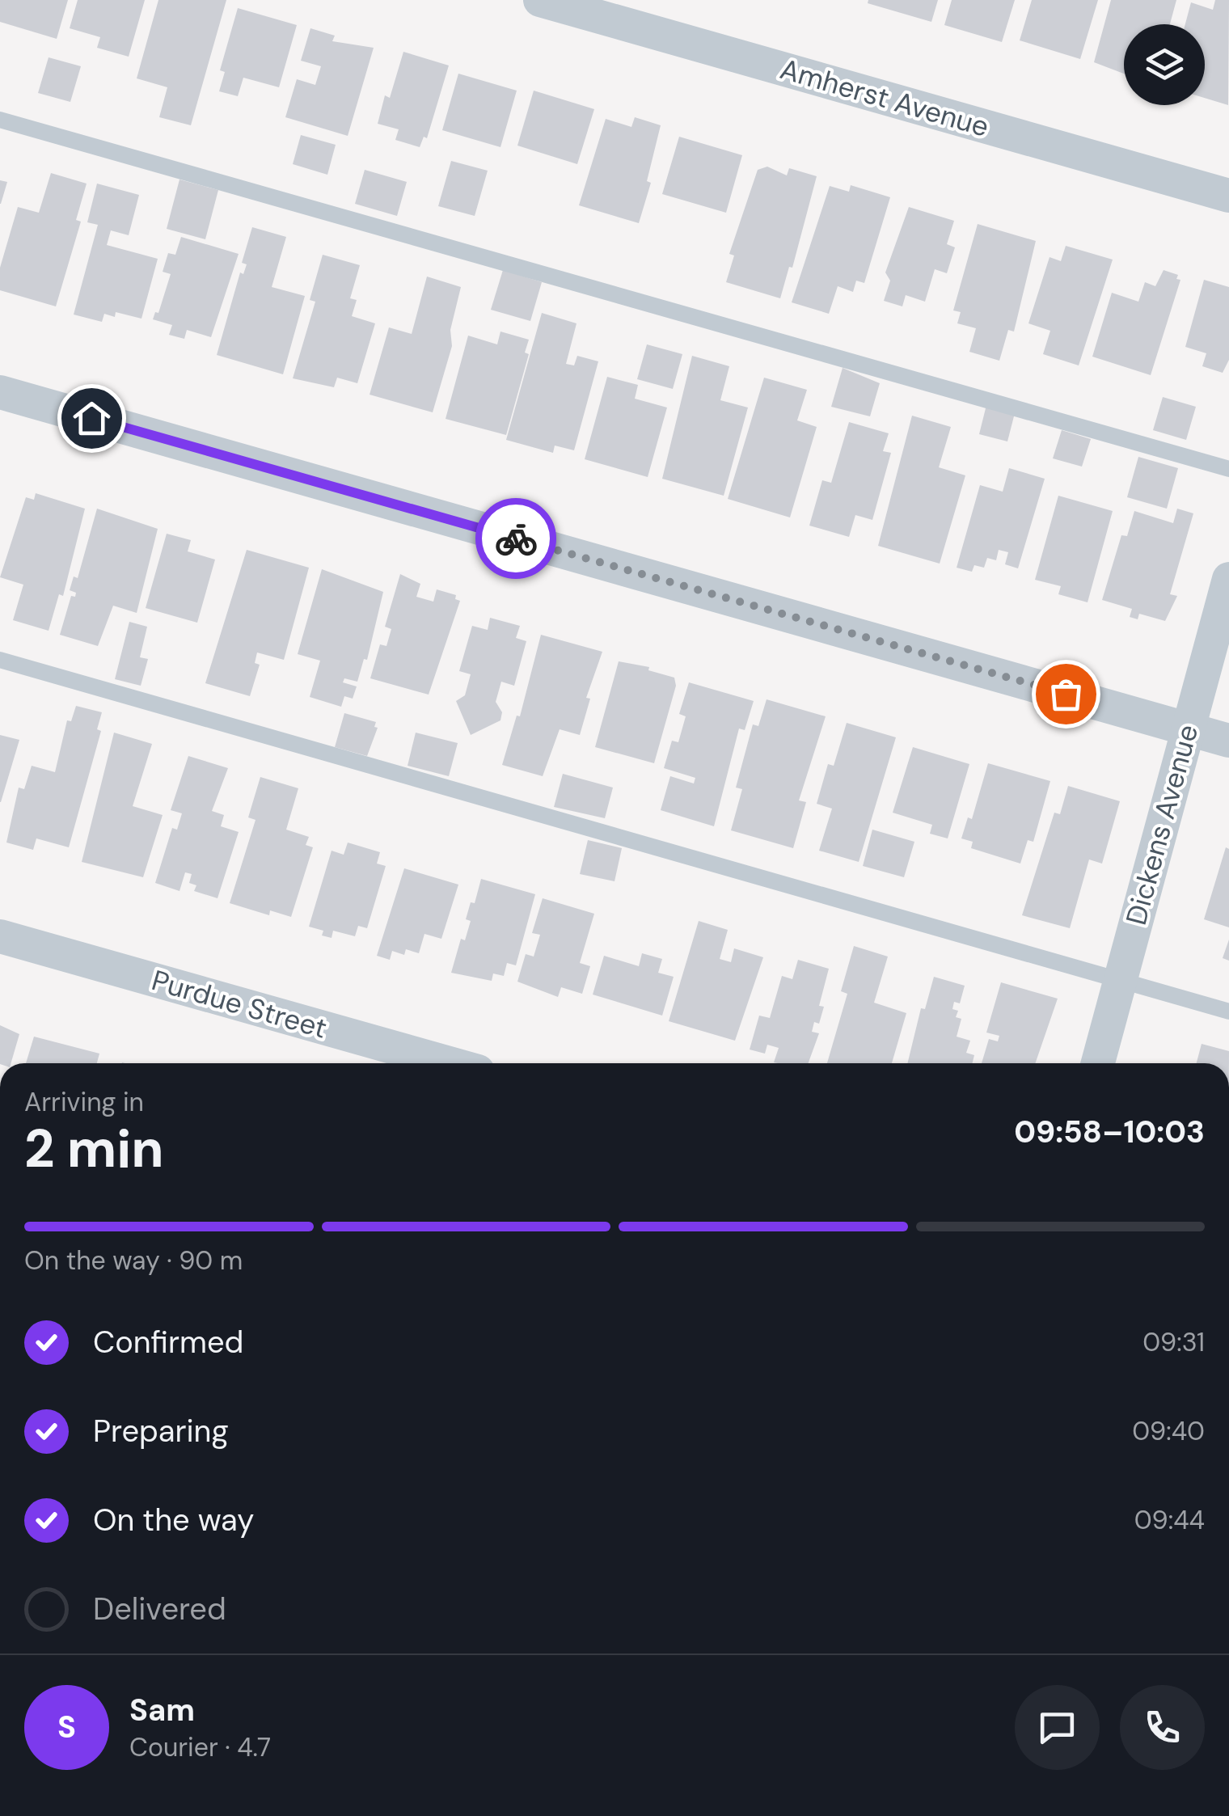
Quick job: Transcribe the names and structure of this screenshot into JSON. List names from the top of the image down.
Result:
{
  "streets": {
    "street": ["Amherst Avenue", "Dickens Avenue", "Purdue Street"]
  },
  "page": {
    "heading": ["2 min", "Arriving in", "09:58–10:03"],
    "panel": ["Sam", "Courier · 4.7"],
    "bar": "On the way · 90 m",
    "list": [
      ["Confirmed", "09:31"],
      ["Preparing", "09:40"],
      ["On the way", "09:44"],
      "Delivered"
    ],
    "round": "S"
  }
}
